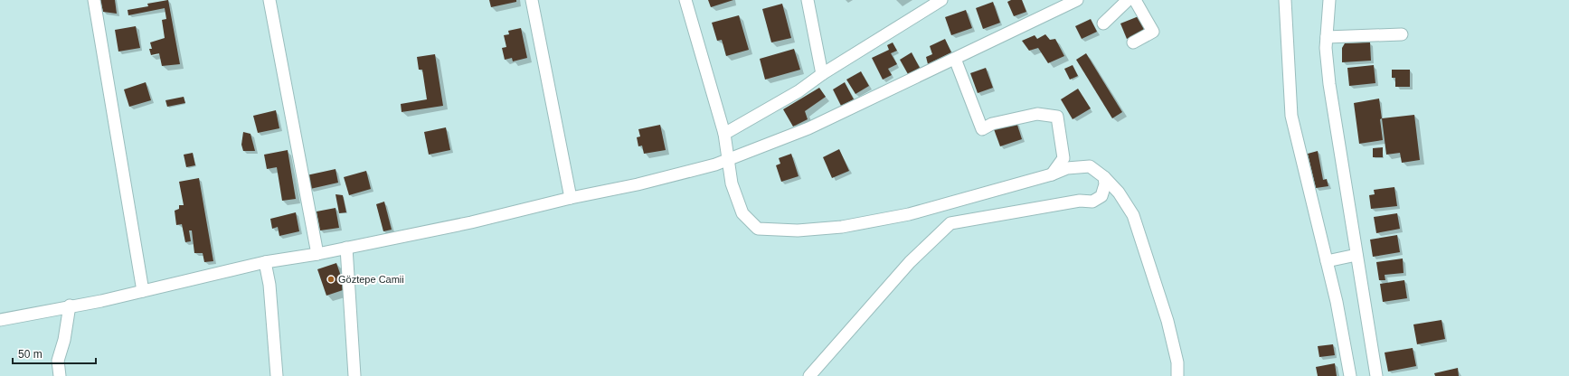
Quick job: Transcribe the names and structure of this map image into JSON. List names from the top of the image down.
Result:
{
  "places": ["Göztepe Camii"],
  "scale_bar": "50 m"
}
